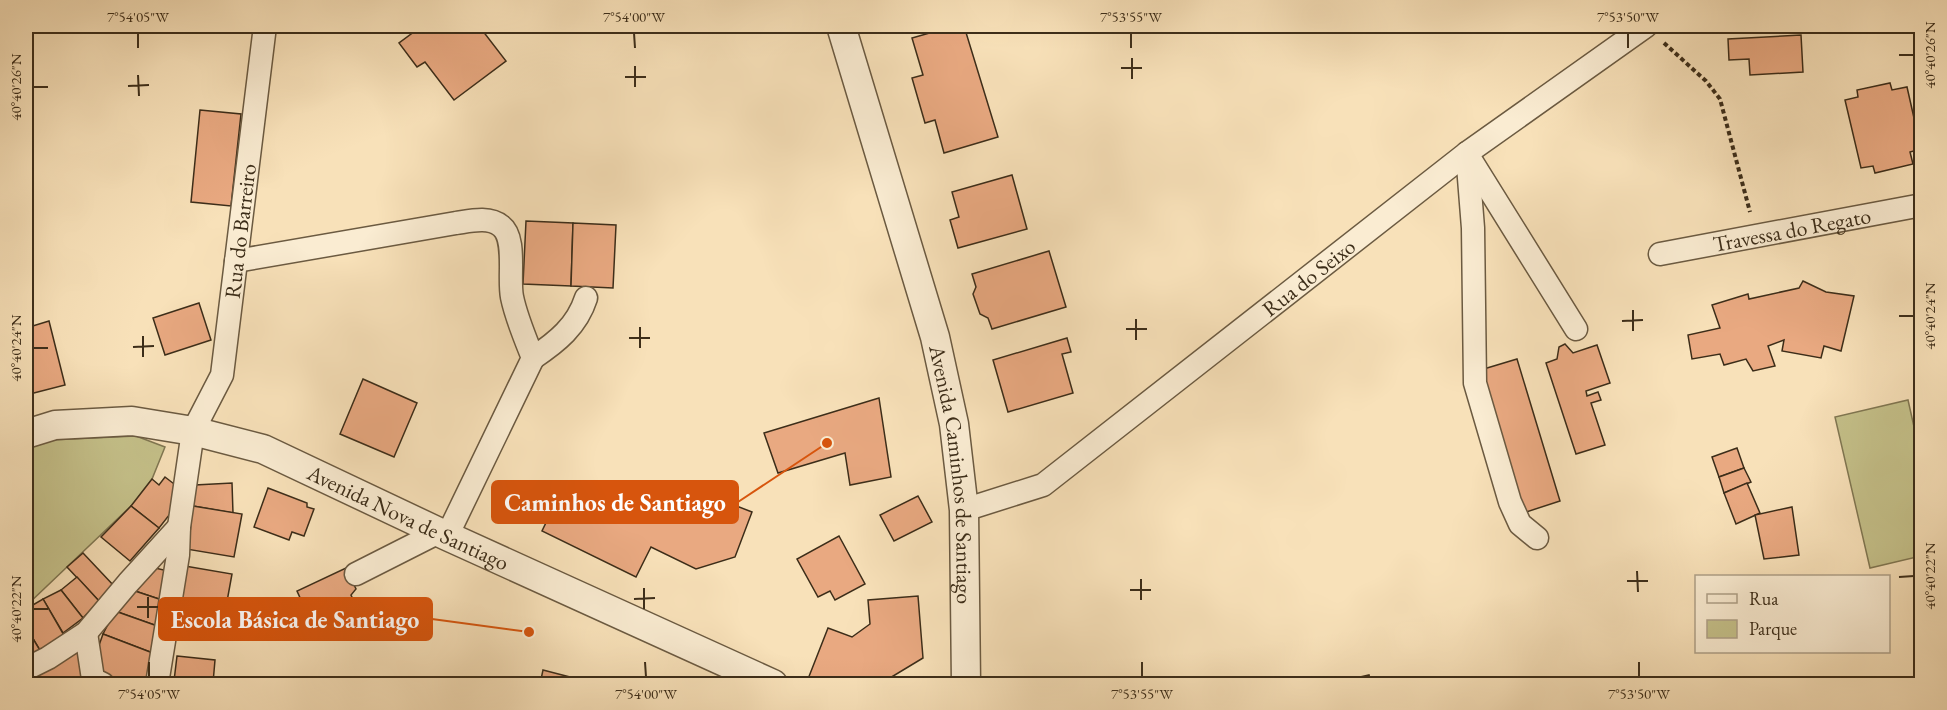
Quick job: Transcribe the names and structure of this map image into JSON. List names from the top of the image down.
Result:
{
  "streets": {
    "street": [
      "Travessa do Regato",
      "Rua do Barreiro",
      "Rua do Seixo",
      "Avenida Caminhos de Santiago",
      "Avenida Nova de Santiago"
    ]
  },
  "crossings": [
    ["Rua do Barreiro", "Avenida Nova de Santiago"],
    ["Rua do Seixo", "Avenida Caminhos de Santiago"]
  ],
  "places": ["Caminhos de Santiago", "Escola Básica de Santiago"],
  "legend": ["Rua", "Parque"],
  "coordinates": [
    "7°54'05\"W",
    "7°54'00\"W",
    "7°53'55\"W",
    "7°53'50\"W",
    "40°40'26\"N",
    "40°40'24\"N",
    "40°40'22\"N"
  ]
}
